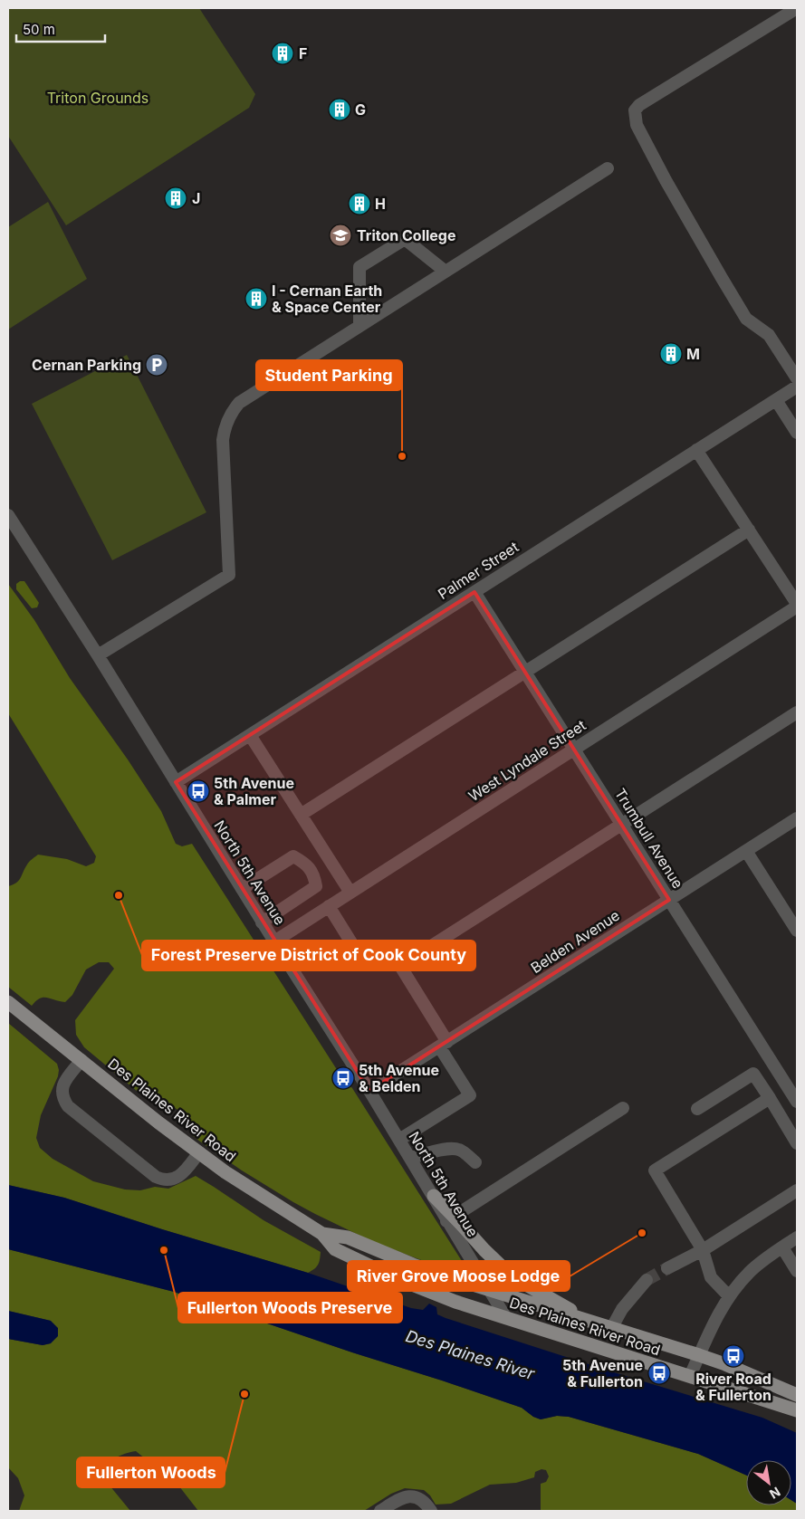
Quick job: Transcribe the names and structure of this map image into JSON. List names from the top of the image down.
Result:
{
  "streets": {
    "main road": ["Des Plaines River Road"],
    "street": [
      "Palmer Street",
      "West Lyndale Street",
      "Trumbull Avenue",
      "North 5th Avenue",
      "Belden Avenue"
    ]
  },
  "crossings": [
    ["Palmer Street", "Trumbull Avenue"],
    ["Palmer Street", "North 5th Avenue"],
    ["West Lyndale Street", "Trumbull Avenue"],
    ["West Lyndale Street", "North 5th Avenue"],
    ["Trumbull Avenue", "Belden Avenue"],
    ["North 5th Avenue", "Belden Avenue"],
    ["North 5th Avenue", "Des Plaines River Road"]
  ],
  "water": ["Des Plaines River"],
  "parks": ["Triton Grounds"],
  "places": {
    "building": [
      "F",
      "G",
      "J",
      "H",
      "I - Cernan Earth & Space Center",
      "M"
    ],
    "school or university": ["Triton College"],
    "parking": ["Cernan Parking"],
    "other": [
      "Student Parking",
      "Forest Preserve District of Cook County",
      "River Grove Moose Lodge",
      "Fullerton Woods Preserve",
      "Fullerton Woods"
    ],
    "bus stop": [
      "5th Avenue & Palmer",
      "5th Avenue & Belden",
      "River Road & Fullerton",
      "5th Avenue & Fullerton"
    ]
  },
  "scale_bar": "50 m",
  "north": "bottom right"
}
